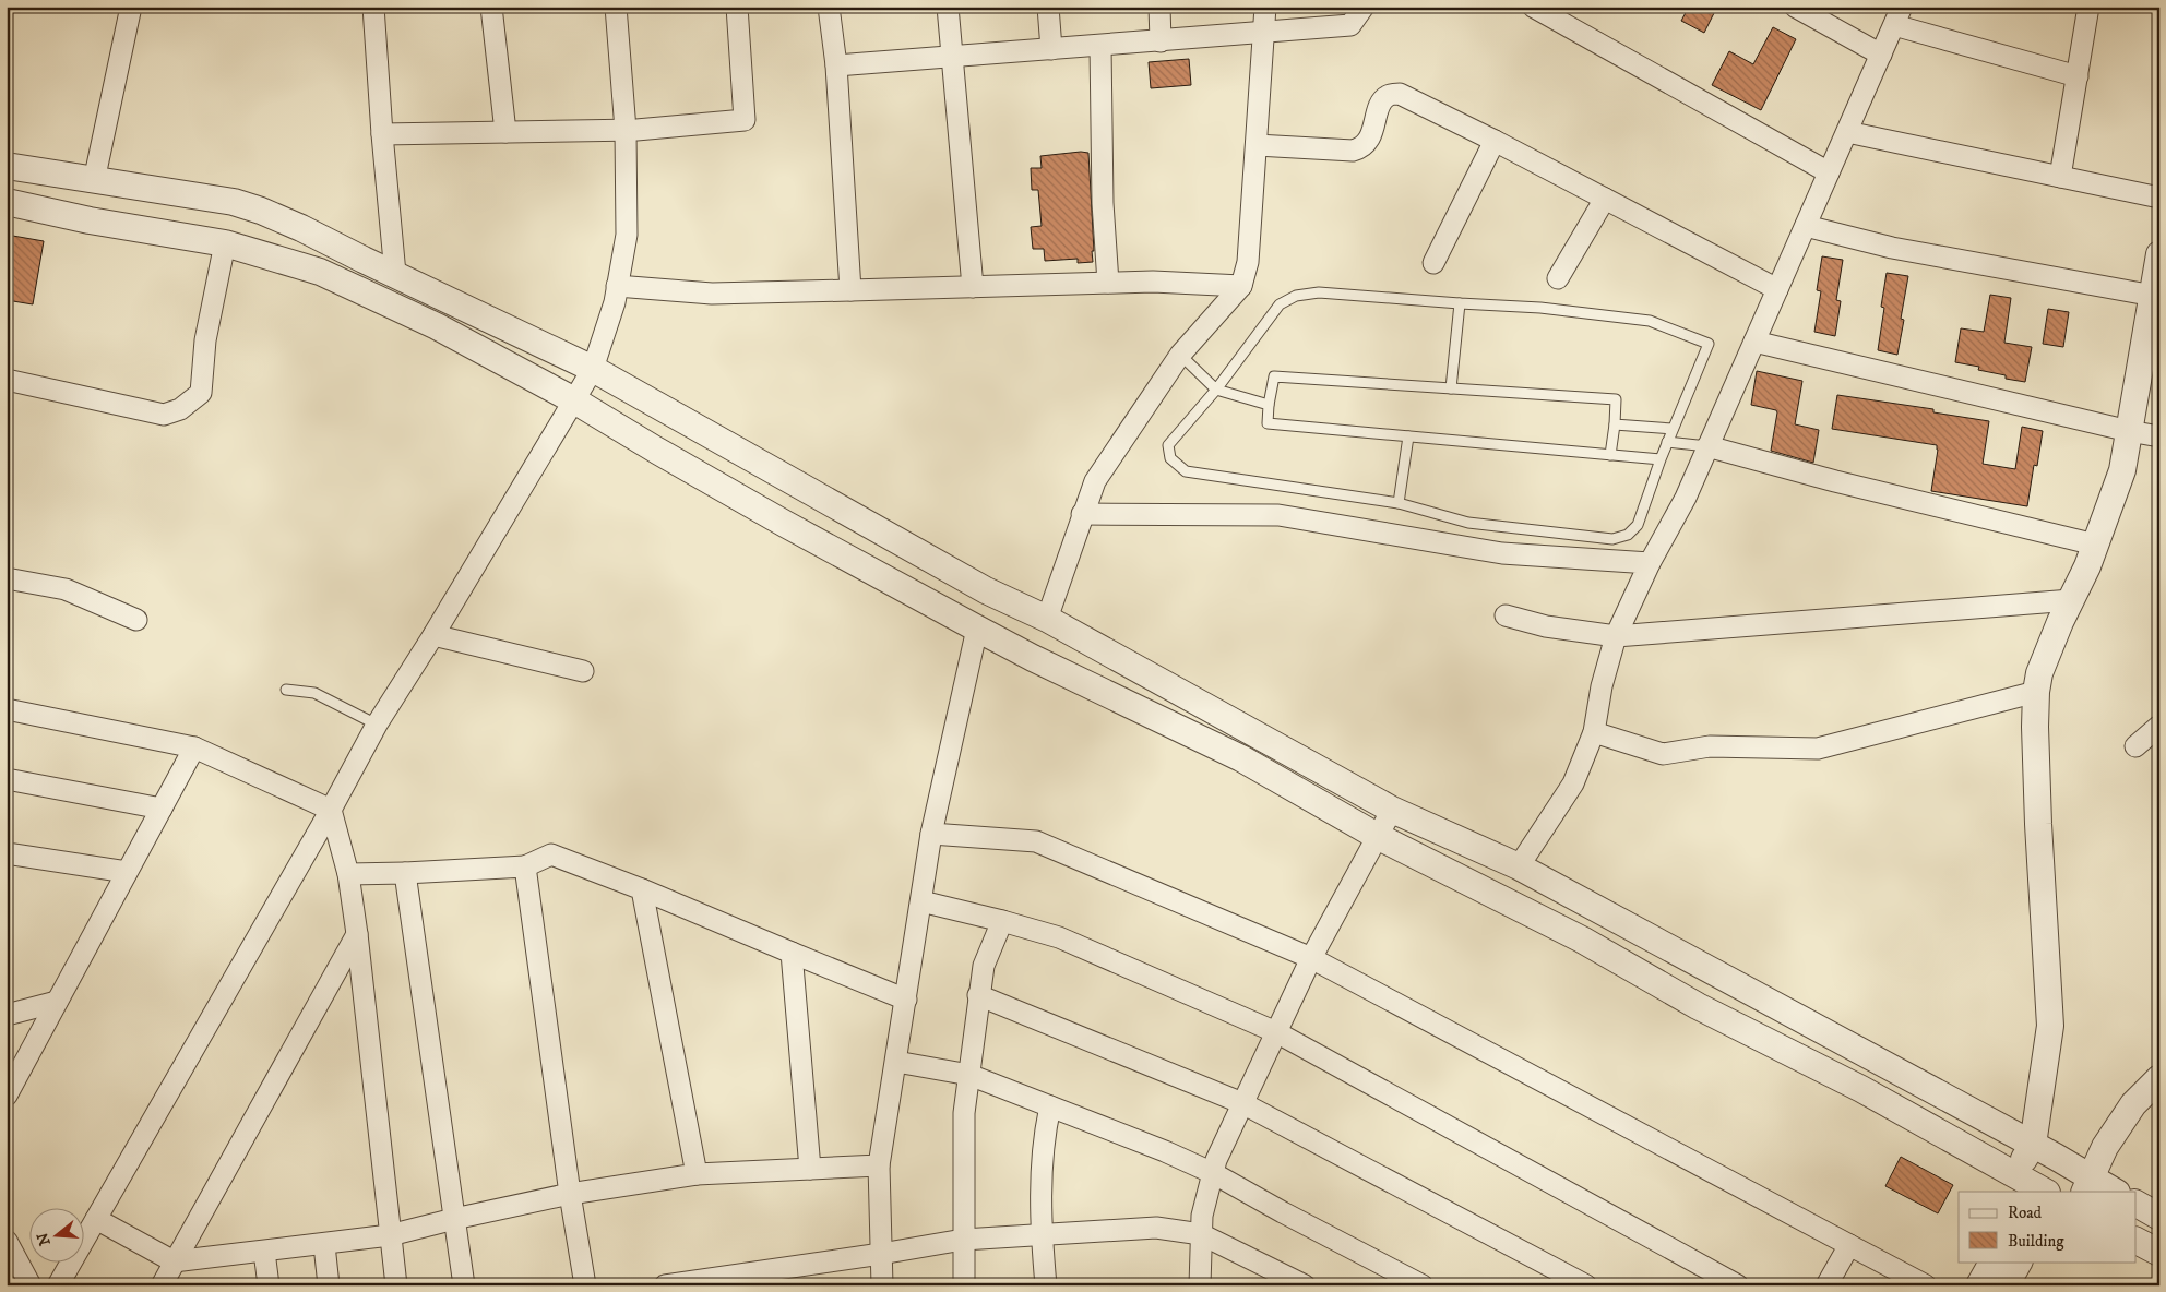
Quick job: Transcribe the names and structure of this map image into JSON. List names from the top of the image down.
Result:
{
  "legend": ["Road", "Building"],
  "north": "left"
}
